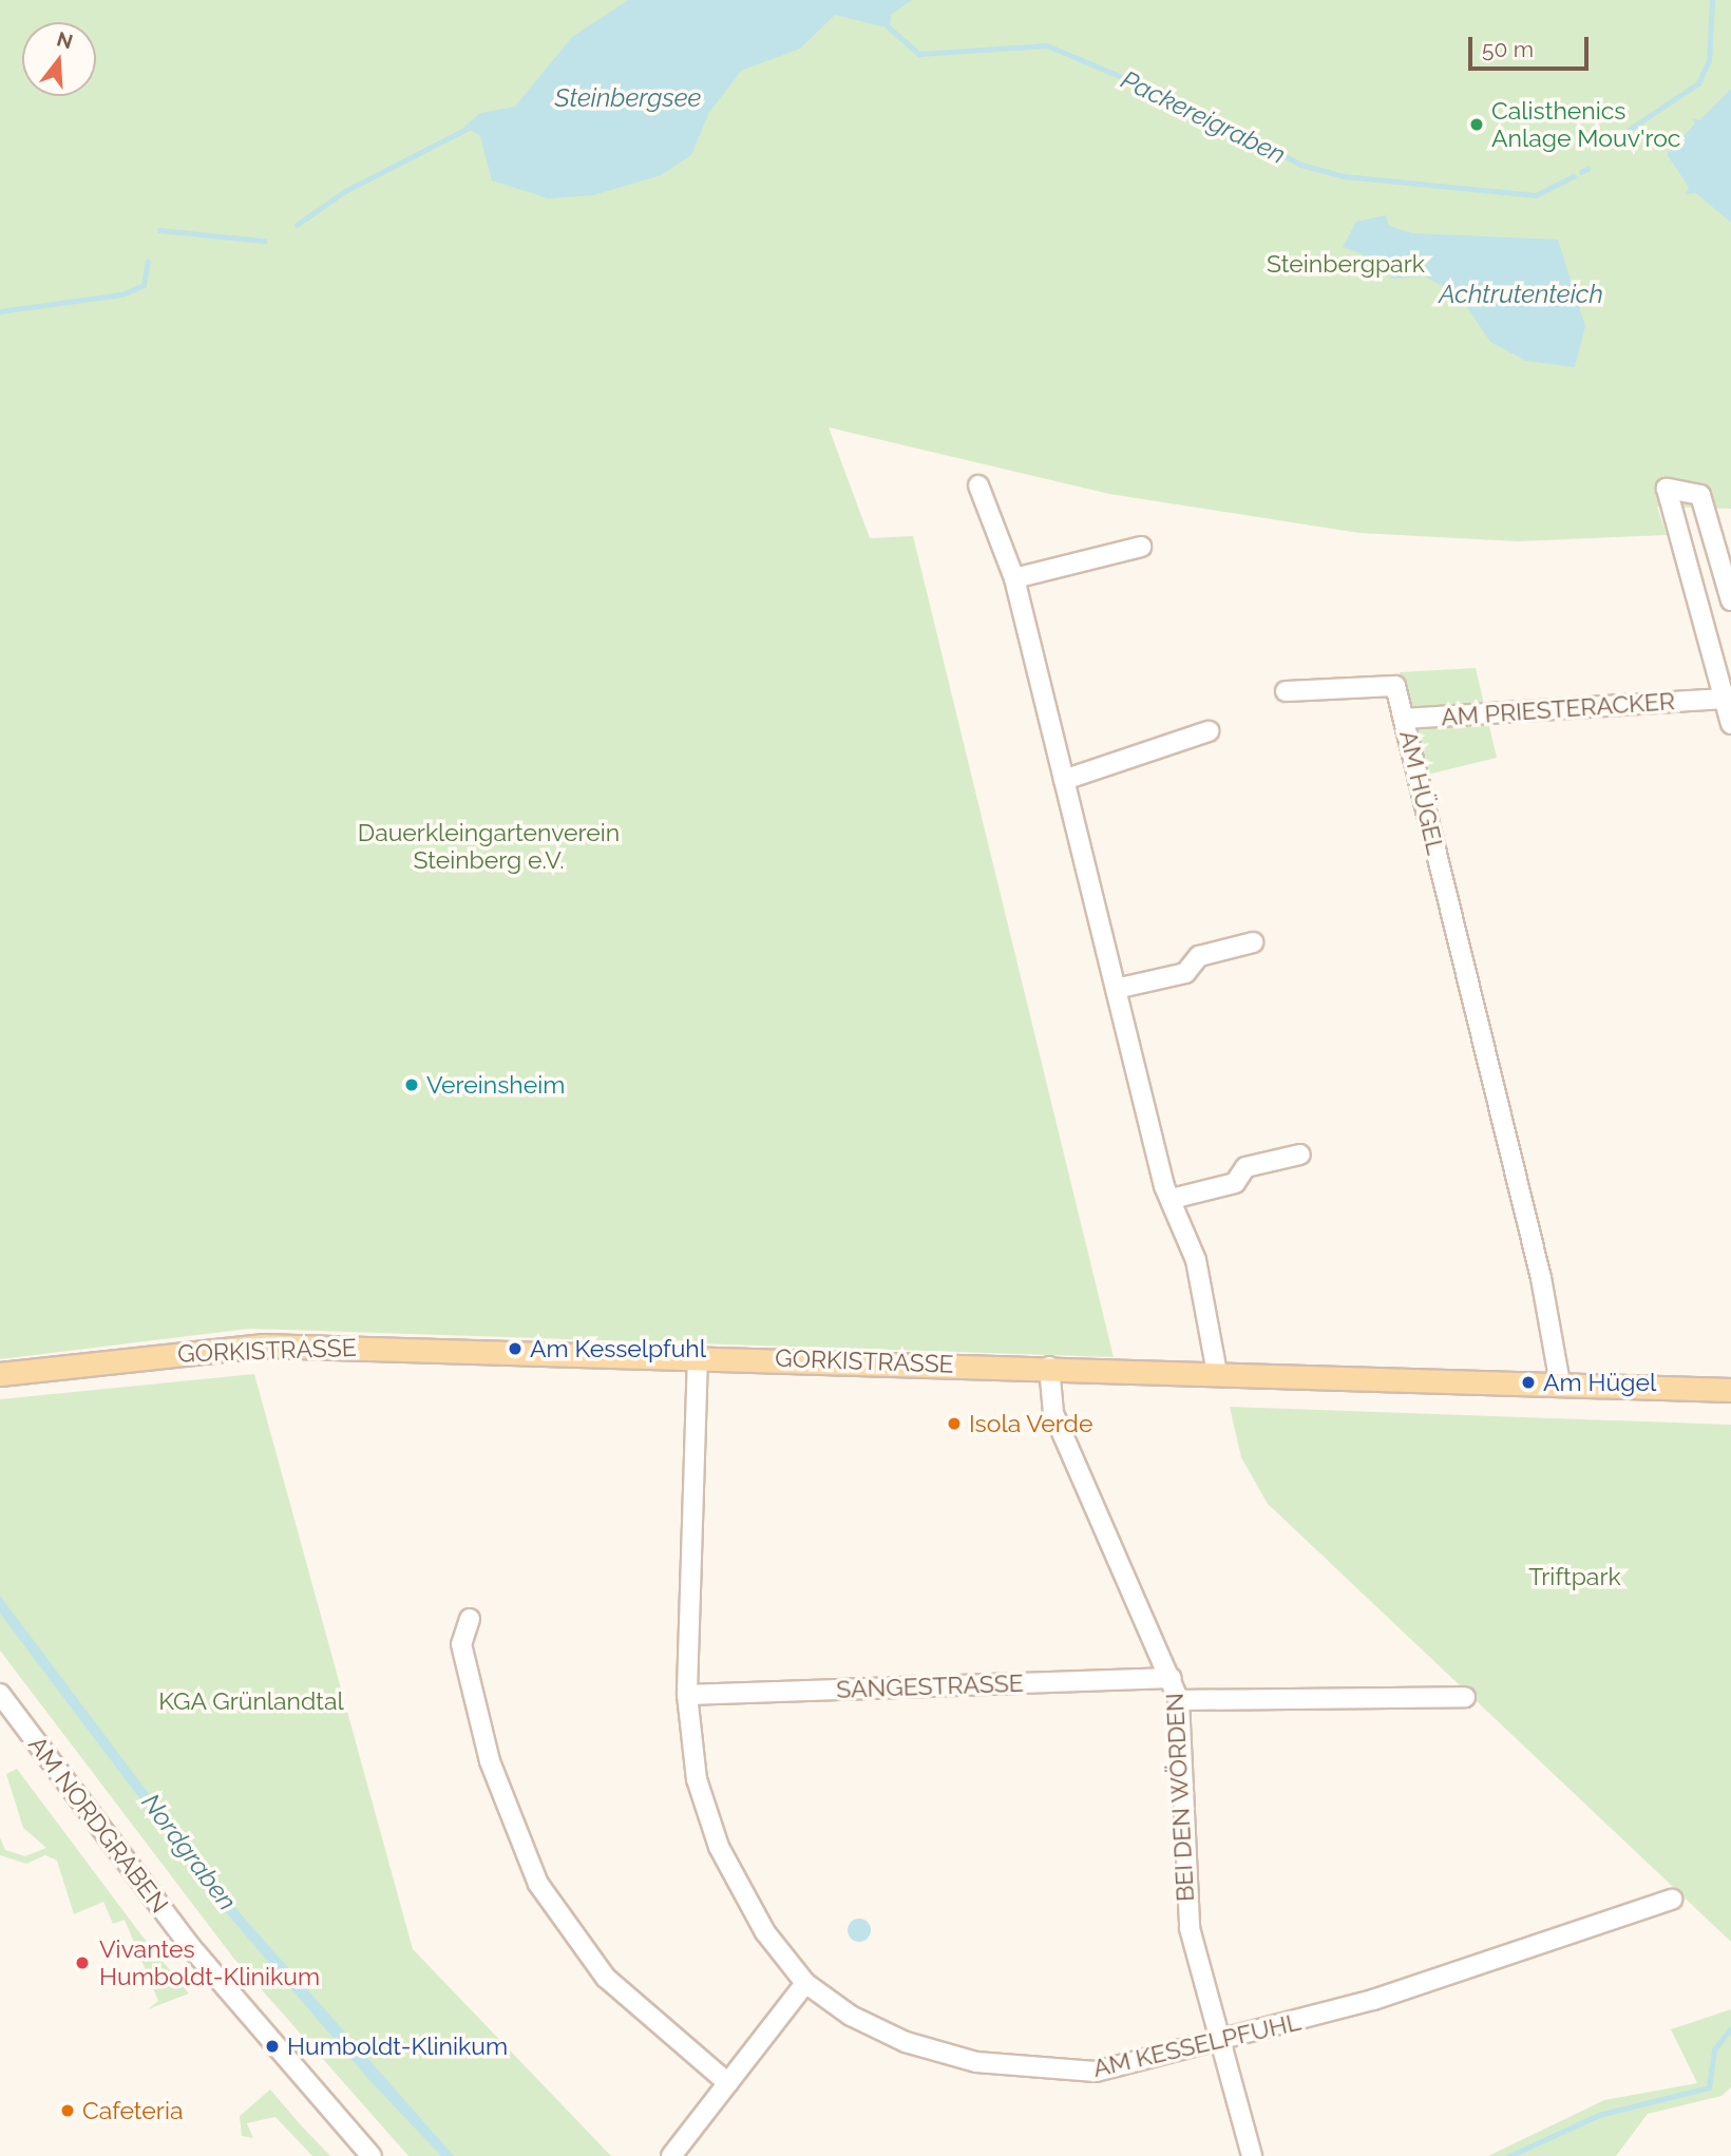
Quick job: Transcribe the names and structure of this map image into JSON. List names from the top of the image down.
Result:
{
  "streets": {
    "main road": ["GORKISTRASSE"],
    "street": [
      "AM PRIESTERACKER",
      "AM HÜGEL",
      "SANGESTRASSE",
      "BEI DEN WÖRDEN",
      "AM NORDGRABEN",
      "AM KESSELPFUHL"
    ]
  },
  "crossings": [
    ["AM PRIESTERACKER", "AM HÜGEL"],
    ["AM HÜGEL", "GORKISTRASSE"],
    ["GORKISTRASSE", "BEI DEN WÖRDEN"],
    ["GORKISTRASSE", "AM KESSELPFUHL"],
    ["SANGESTRASSE", "BEI DEN WÖRDEN"],
    ["SANGESTRASSE", "AM KESSELPFUHL"],
    ["BEI DEN WÖRDEN", "AM KESSELPFUHL"]
  ],
  "water": [
    "Steinbergsee",
    "Packereigraben",
    "Achtrutenteich",
    "Nordgraben"
  ],
  "parks": [
    "Steinbergpark",
    "Dauerkleingartenverein Steinberg e.V.",
    "Triftpark",
    "KGA Grünlandtal"
  ],
  "places": [
    "Calisthenics Anlage Mouv'roc",
    "Vereinsheim",
    "Am Kesselpfuhl",
    "Am Hügel",
    "Isola Verde",
    "Vivantes Humboldt-Klinikum",
    "Humboldt-Klinikum",
    "Cafeteria"
  ],
  "scale_bar": "50 m",
  "north": "top"
}
